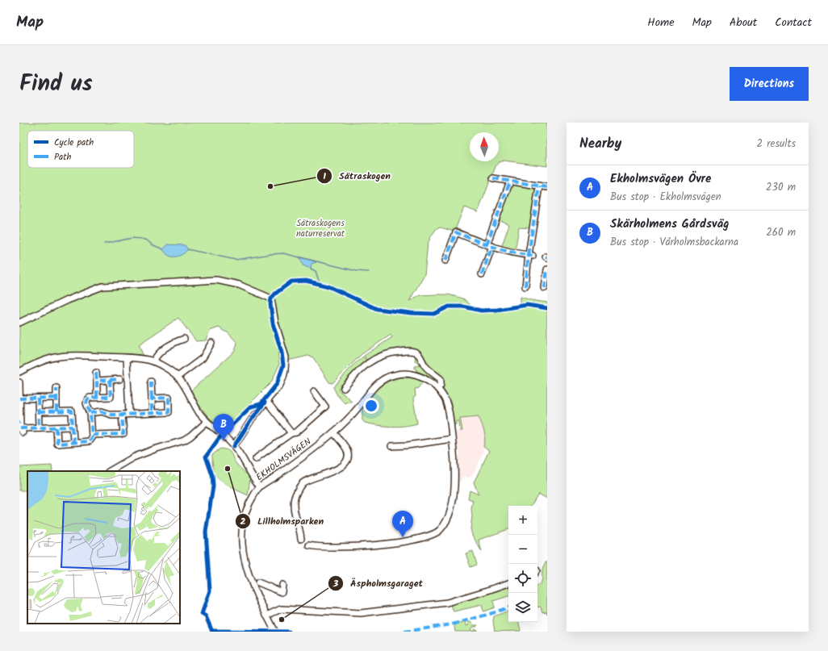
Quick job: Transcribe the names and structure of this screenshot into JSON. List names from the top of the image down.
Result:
{
  "streets": {
    "street": ["EKHOLMSVÄGEN"]
  },
  "parks": ["Sätraskogens naturreservat"],
  "places": ["Sätraskogen", "Lillholmsparken", "Äspholmsgaraget"],
  "legend": ["Cycle path", "Path"],
  "north": "top",
  "page": {
    "header": "Map",
    "nav": [
      "Home",
      "Map",
      "About",
      "Contact"
    ],
    "title": "Find us",
    "buttons": "Directions",
    "heading": ["Nearby", "2 results"],
    "list": [
      {
        "mark": "A",
        "name": "Ekholmsvägen Övre",
        "note": "Bus stop · Ekholmsvägen",
        "value": "230 m"
      },
      {
        "mark": "B",
        "name": "Skärholmens Gårdsväg",
        "note": "Bus stop · Vårholmsbackarna",
        "value": "260 m"
      }
    ],
    "pins": ["B", "A"],
    "map_buttons": ["+", "−"]
  }
}
